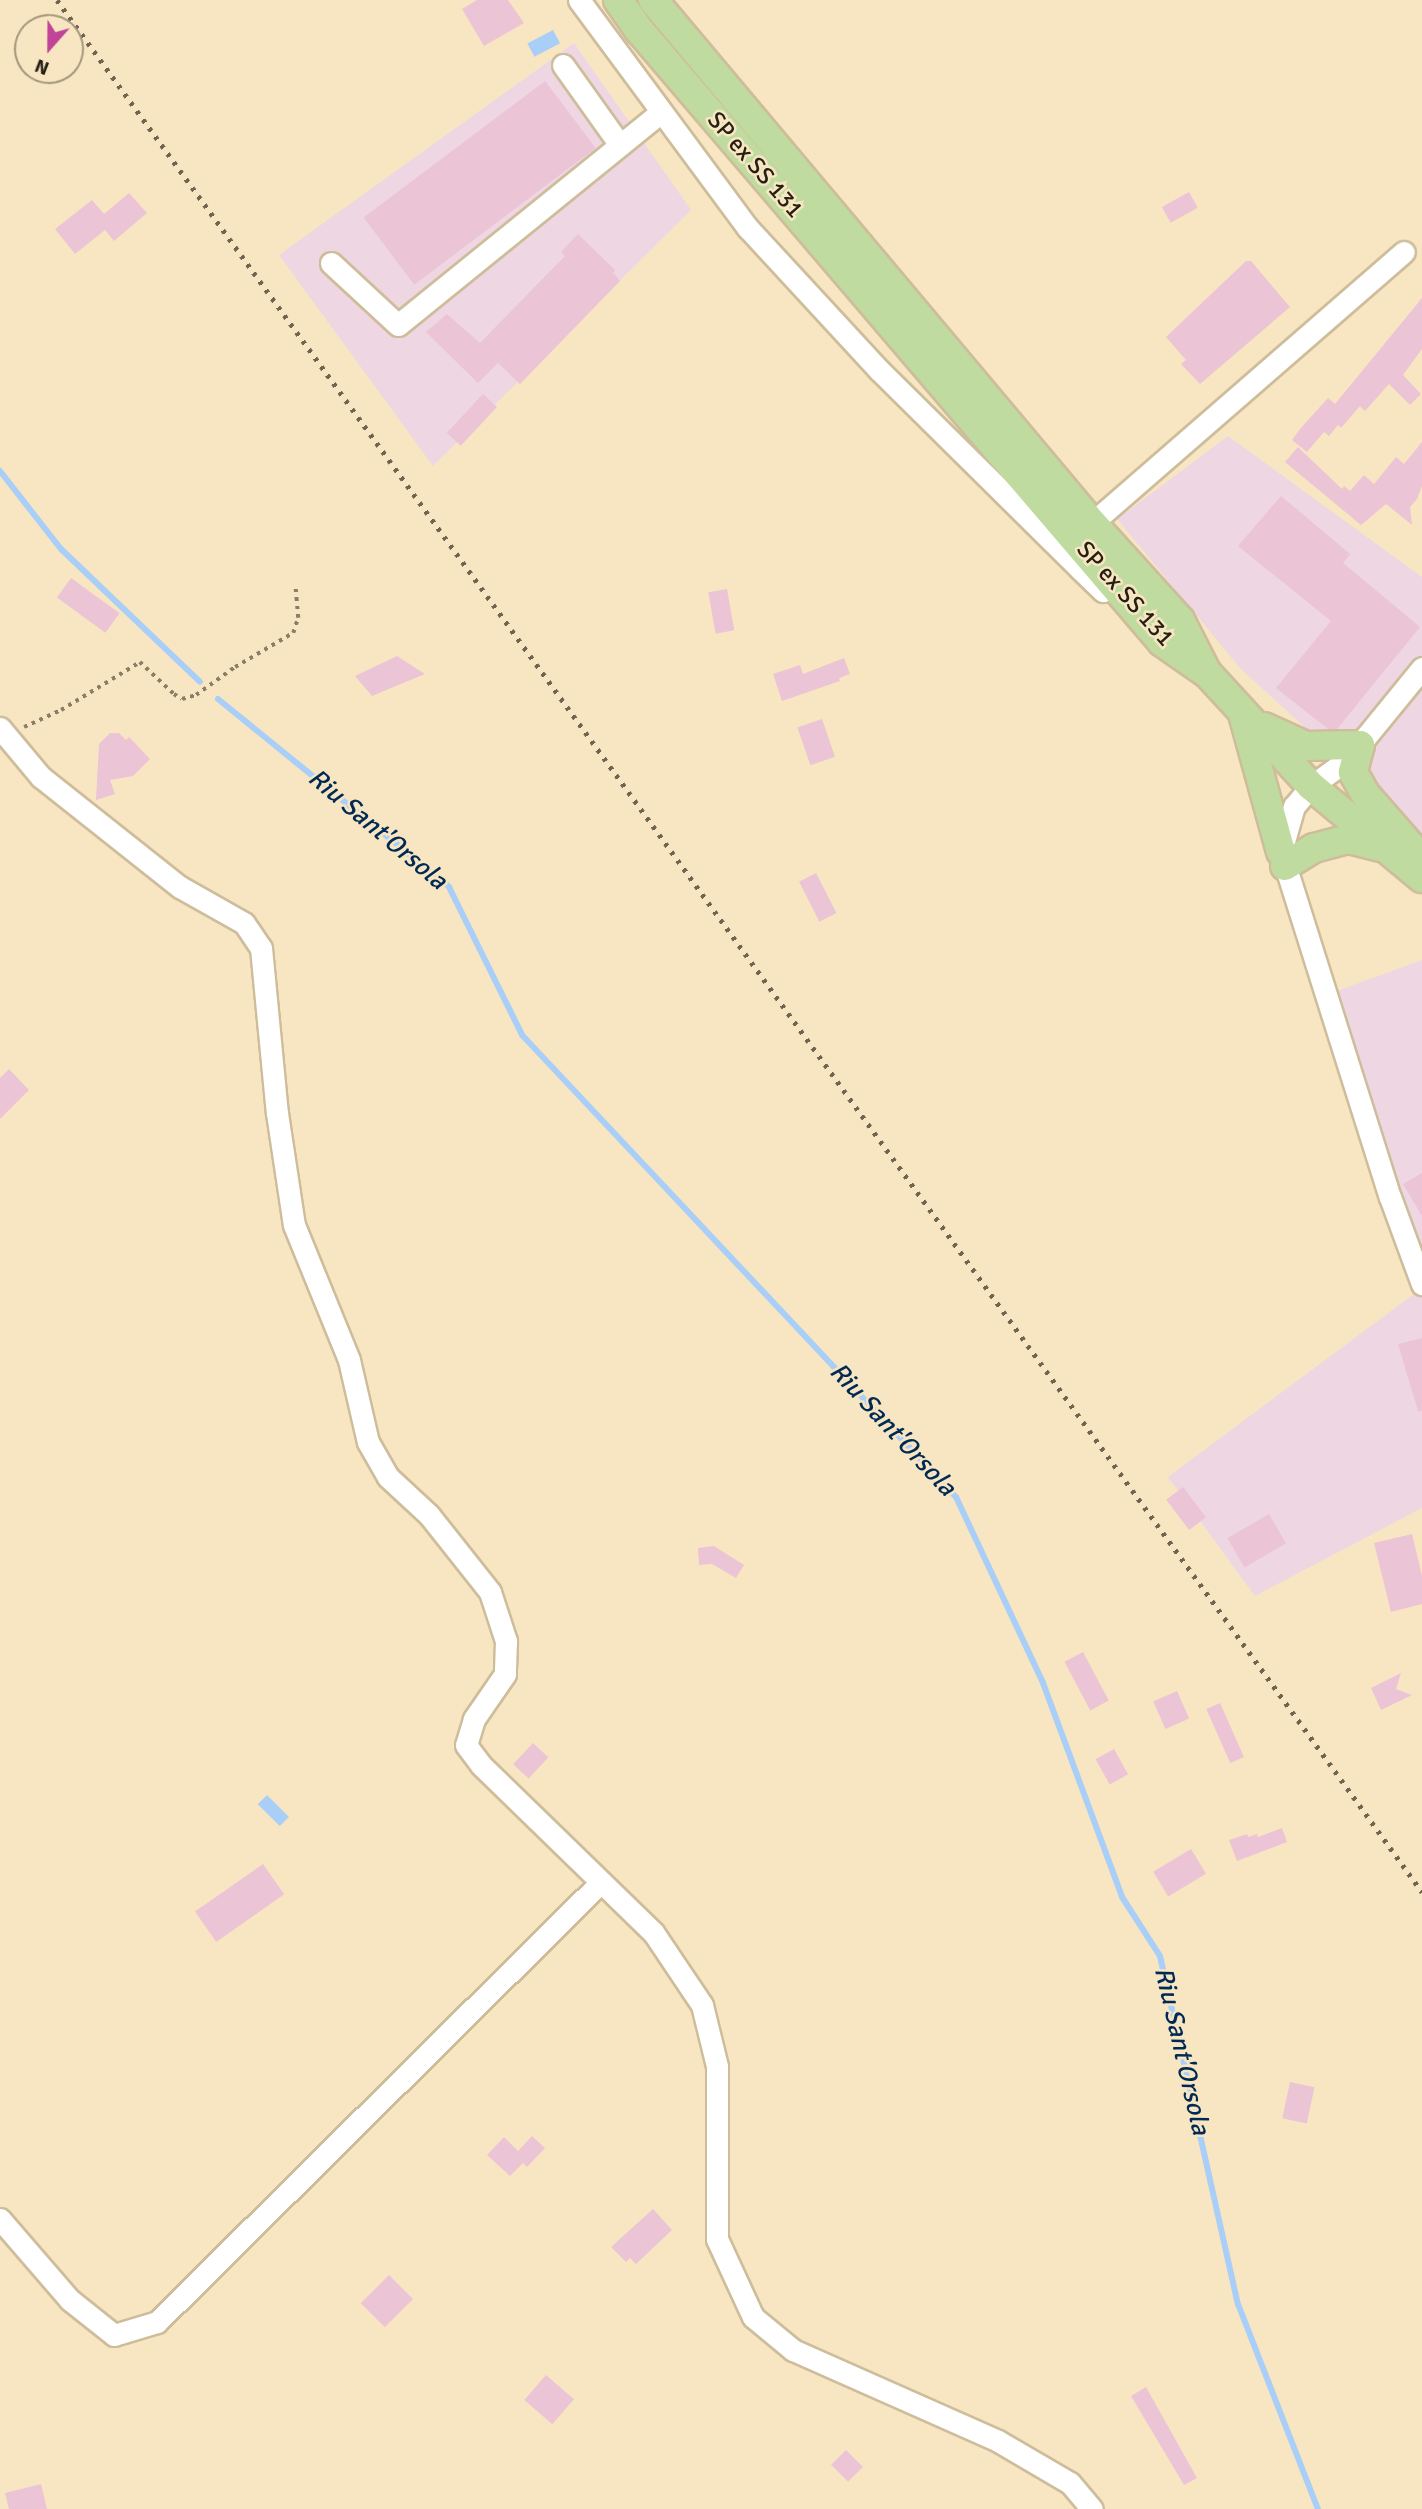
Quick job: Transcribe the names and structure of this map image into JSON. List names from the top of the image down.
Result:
{
  "streets": {
    "main road": ["SP ex SS 131"]
  },
  "water": ["Riu Sant'Orsola"],
  "north": "bottom"
}
